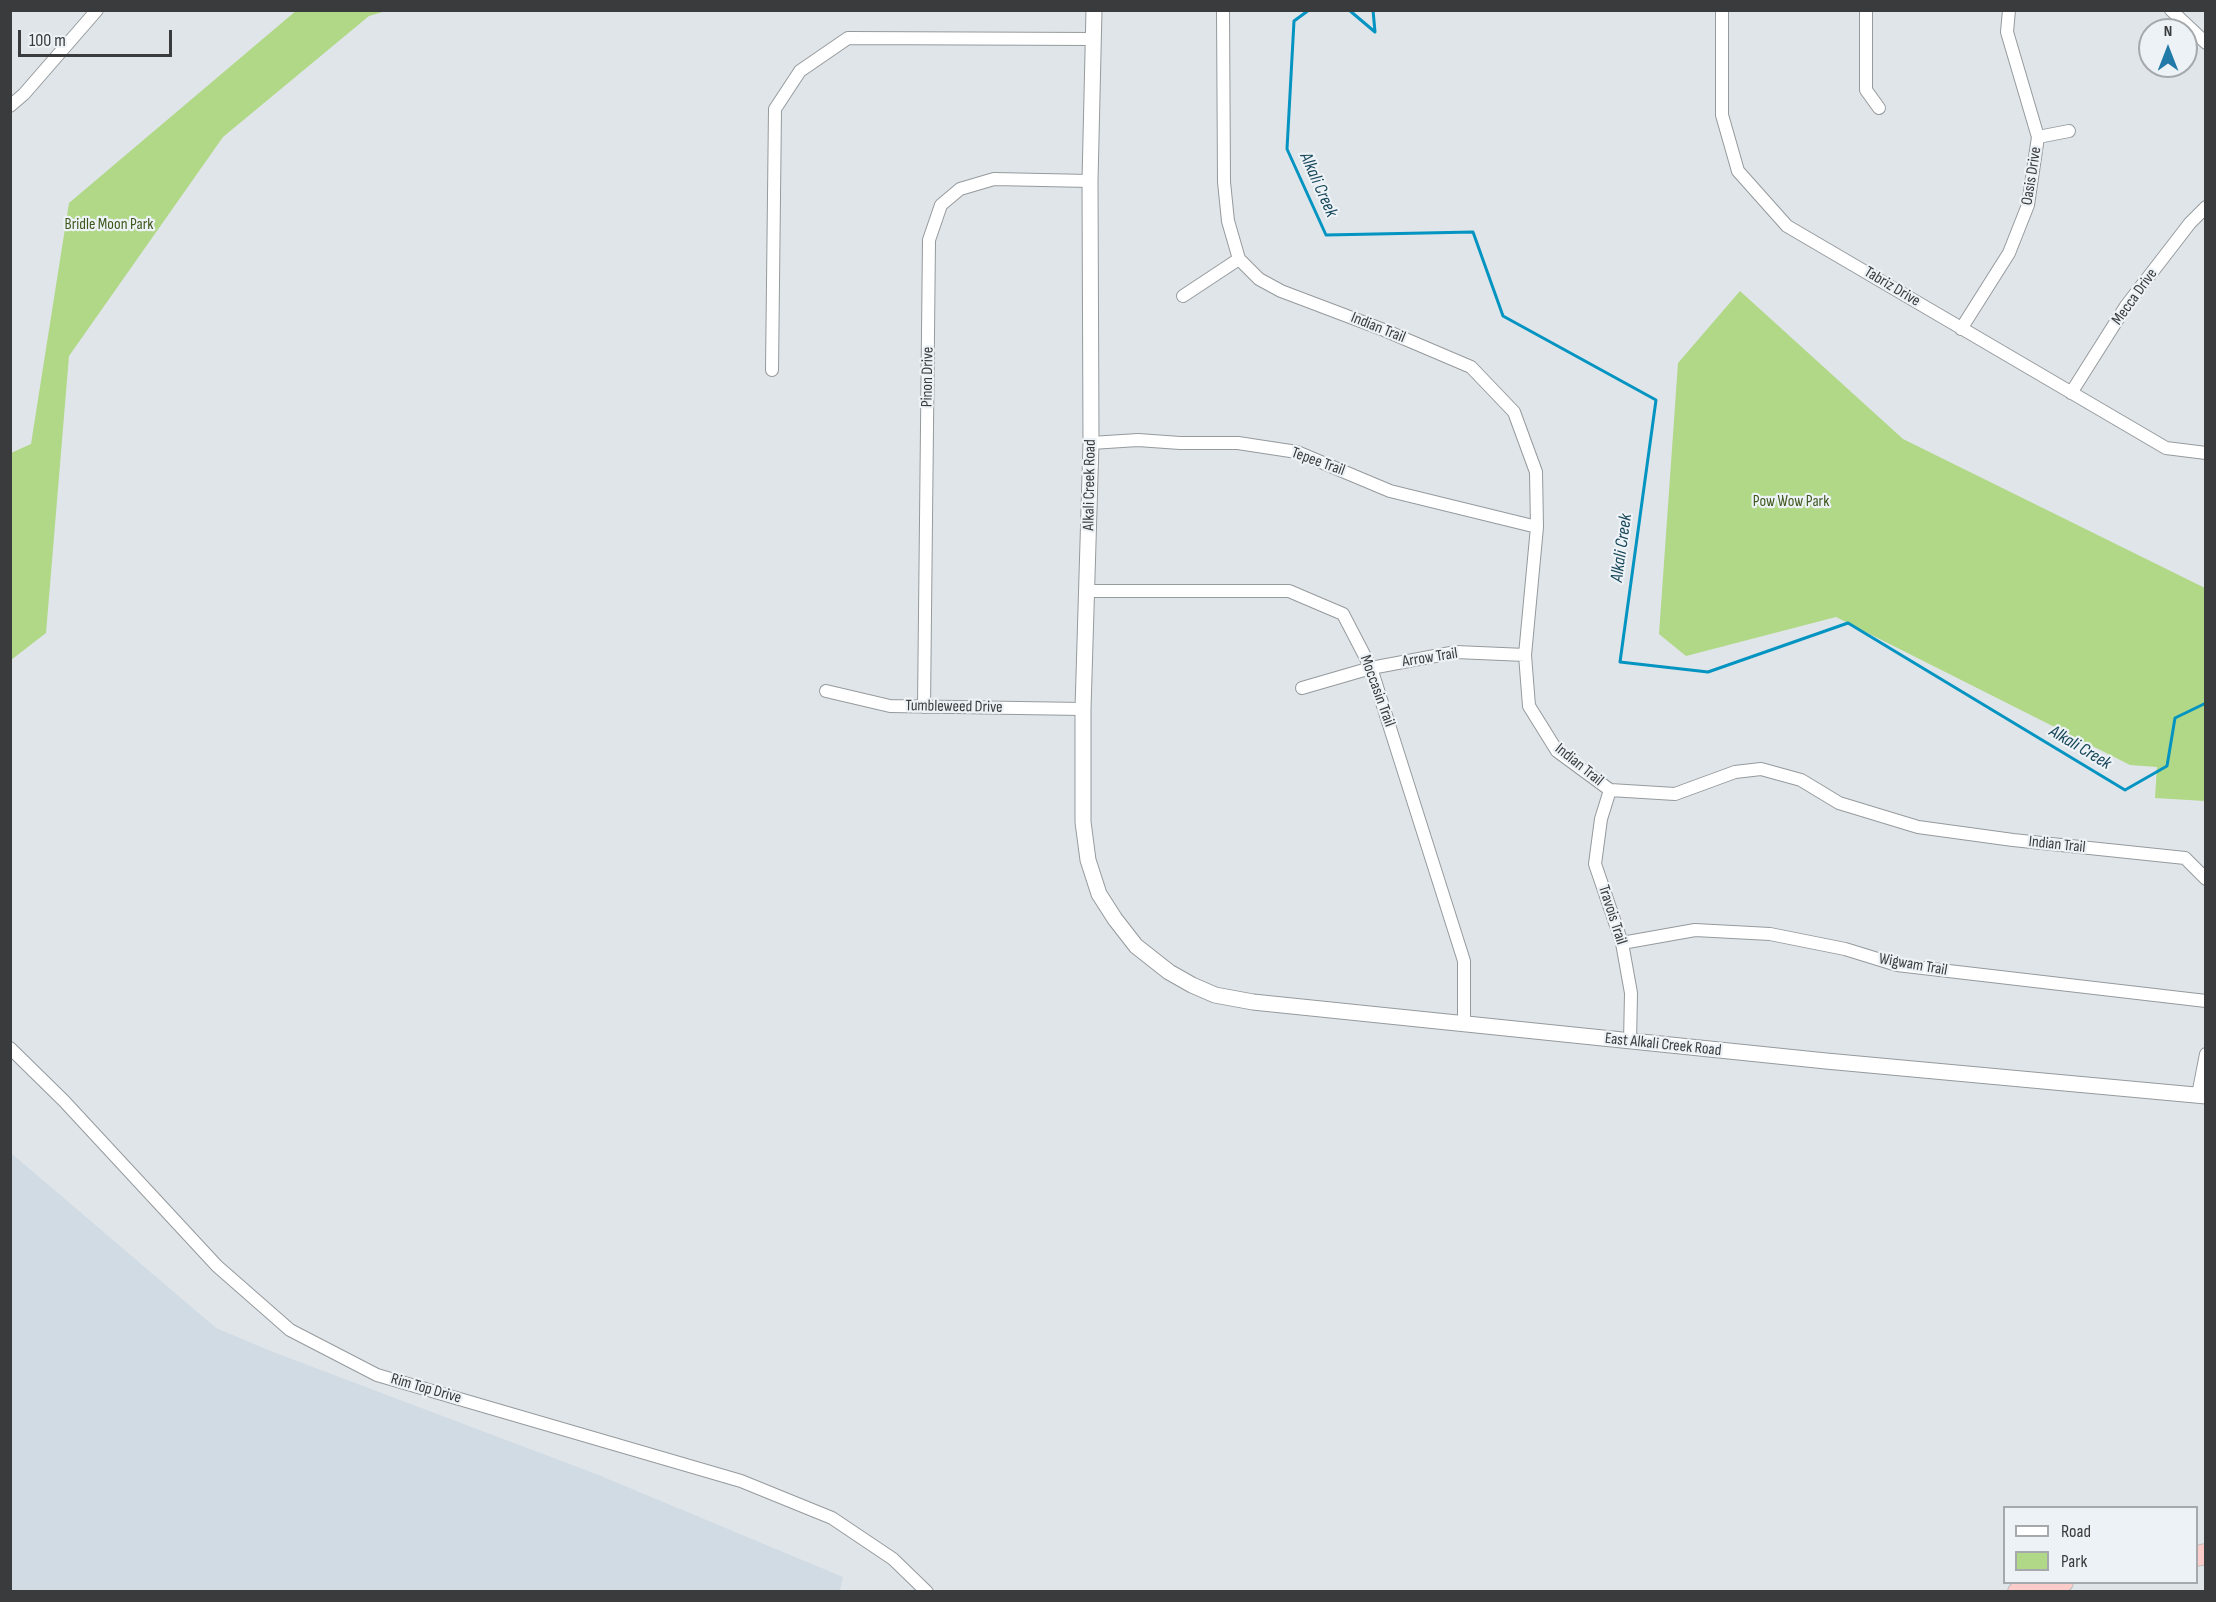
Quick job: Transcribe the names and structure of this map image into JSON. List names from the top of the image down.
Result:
{
  "streets": {
    "street": [
      "Oasis Drive",
      "Tabriz Drive",
      "Mecca Drive",
      "Indian Trail",
      "Pinon Drive",
      "Tepee Trail",
      "Alkali Creek Road",
      "Arrow Trail",
      "Moccasin Trail",
      "Tumbleweed Drive",
      "Travois Trail",
      "Wigwam Trail",
      "East Alkali Creek Road",
      "Rim Top Drive"
    ]
  },
  "crossings": [
    ["Oasis Drive", "Tabriz Drive"],
    ["Tabriz Drive", "Mecca Drive"],
    ["Indian Trail", "Tepee Trail"],
    ["Indian Trail", "Arrow Trail"],
    ["Indian Trail", "Travois Trail"],
    ["Pinon Drive", "Alkali Creek Road"],
    ["Pinon Drive", "Tumbleweed Drive"],
    ["Tepee Trail", "Alkali Creek Road"],
    ["Alkali Creek Road", "Moccasin Trail"],
    ["Alkali Creek Road", "Tumbleweed Drive"],
    ["Alkali Creek Road", "East Alkali Creek Road"],
    ["Arrow Trail", "Moccasin Trail"],
    ["Moccasin Trail", "East Alkali Creek Road"],
    ["Travois Trail", "Wigwam Trail"],
    ["Travois Trail", "East Alkali Creek Road"]
  ],
  "water": ["Alkali Creek"],
  "parks": ["Bridle Moon Park", "Pow Wow Park"],
  "legend": ["Road", "Park"],
  "scale_bar": "100 m",
  "north": "top"
}
